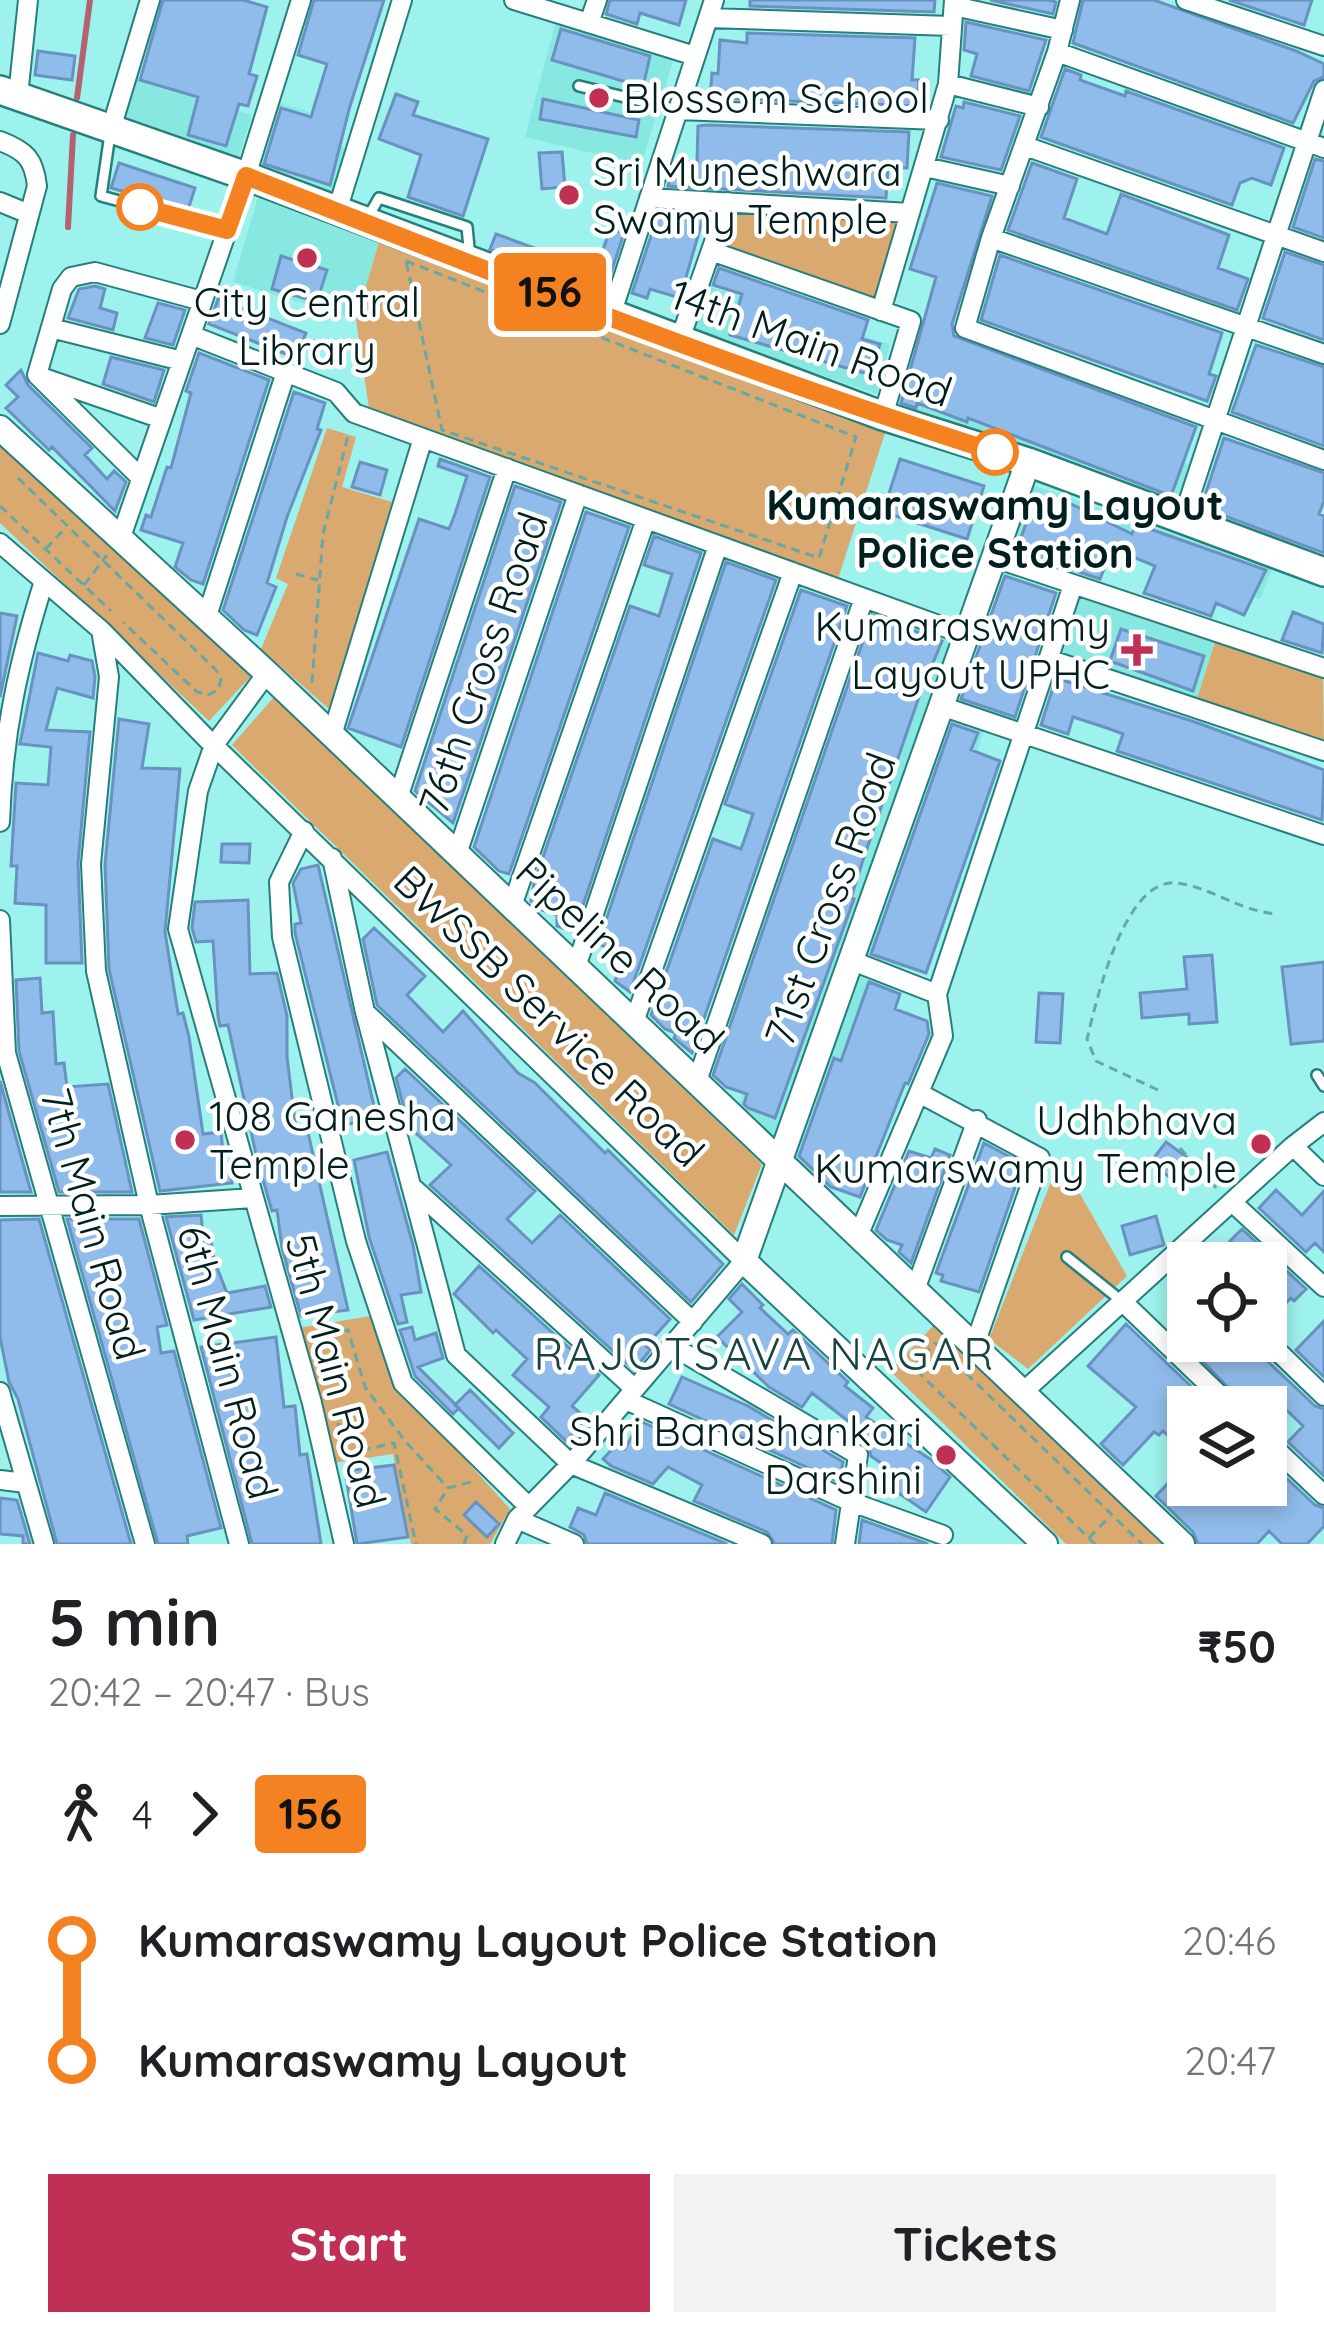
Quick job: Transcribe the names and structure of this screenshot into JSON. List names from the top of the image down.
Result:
{
  "streets": {
    "main road": ["14th Main Road"],
    "street": [
      "76th Cross Road",
      "71st Cross Road",
      "Pipeline Road",
      "BWSSB Service Road",
      "7th Main Road",
      "6th Main Road",
      "5th Main Road"
    ]
  },
  "crossings": [
    ["14th Main Road", "71st Cross Road"],
    ["76th Cross Road", "Pipeline Road"],
    ["71st Cross Road", "Pipeline Road"],
    ["71st Cross Road", "BWSSB Service Road"],
    ["Pipeline Road", "5th Main Road"],
    ["BWSSB Service Road", "6th Main Road"],
    ["BWSSB Service Road", "5th Main Road"]
  ],
  "districts": ["RAJOTSAVA NAGAR"],
  "places": {
    "other": [
      "Blossom School",
      "Sri Muneshwara Swamy Temple",
      "City Central Library",
      "Kumaraswamy Layout Police Station",
      "108 Ganesha Temple",
      "Udhbhava Kumarswamy Temple",
      "Shri Banashankari Darshini"
    ],
    "health": ["Kumaraswamy Layout UPHC"]
  },
  "lines": ["bus line 156"],
  "page": {
    "on_map": "156",
    "heading": ["5 min", "20:42 – 20:47 · Bus", "₹50"],
    "legs": ["4", "156"],
    "list": [
      {
        "name": "Kumaraswamy Layout Police Station",
        "value": "20:46"
      },
      {
        "name": "Kumaraswamy Layout",
        "value": "20:47"
      }
    ],
    "buttons": ["Start", "Tickets"]
  }
}
